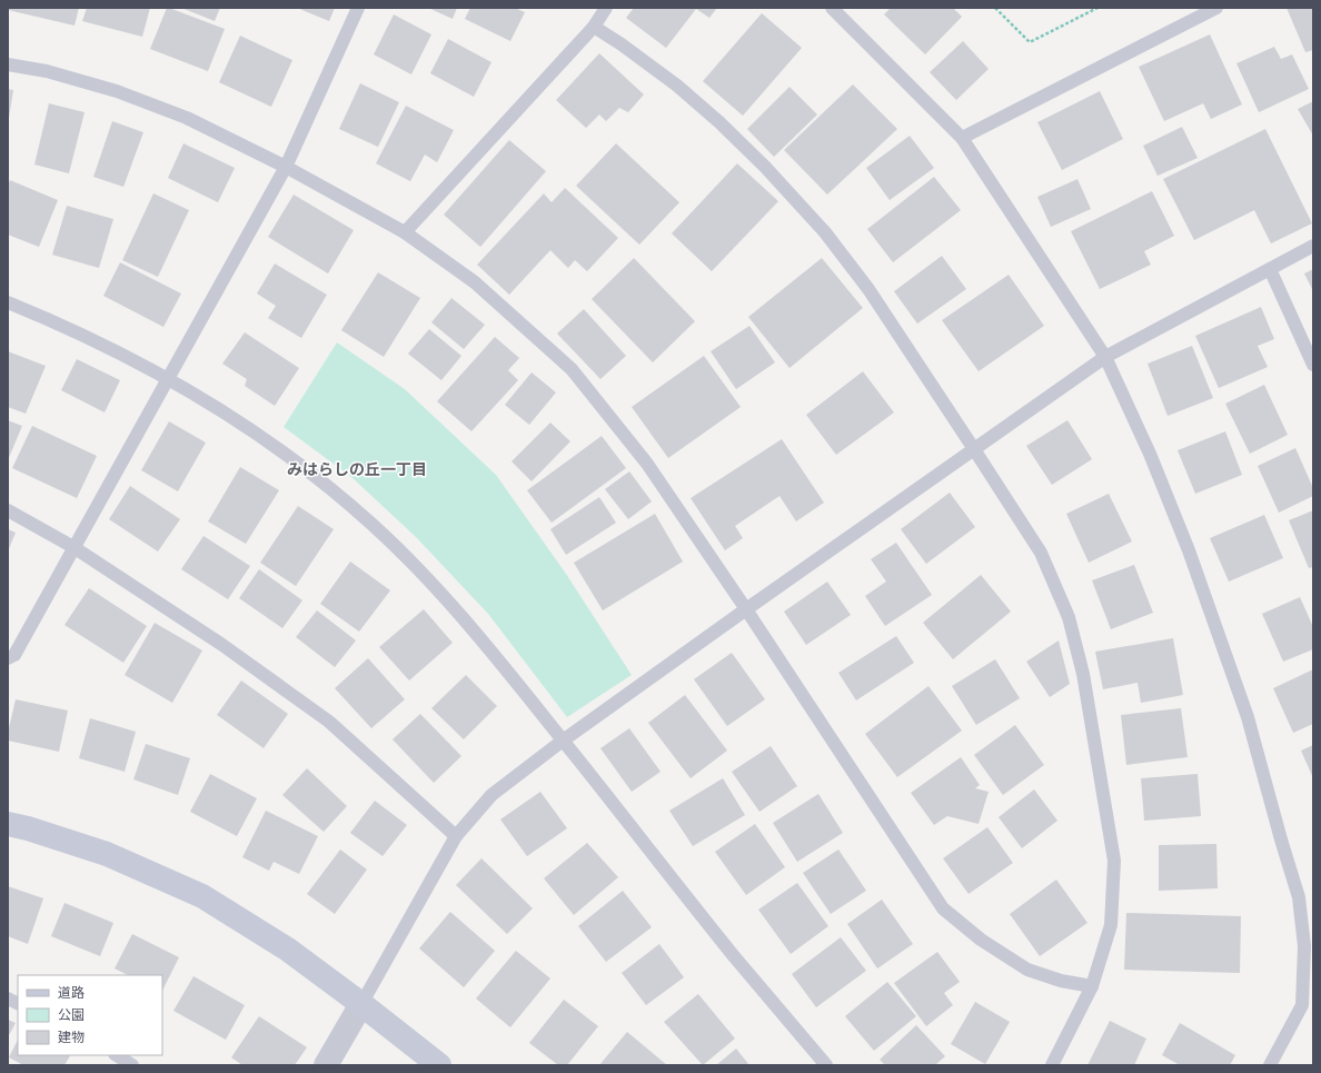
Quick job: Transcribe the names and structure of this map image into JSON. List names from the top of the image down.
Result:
{
  "districts": ["みはらしの丘一丁目"],
  "legend": ["道路", "公園", "建物"]
}
